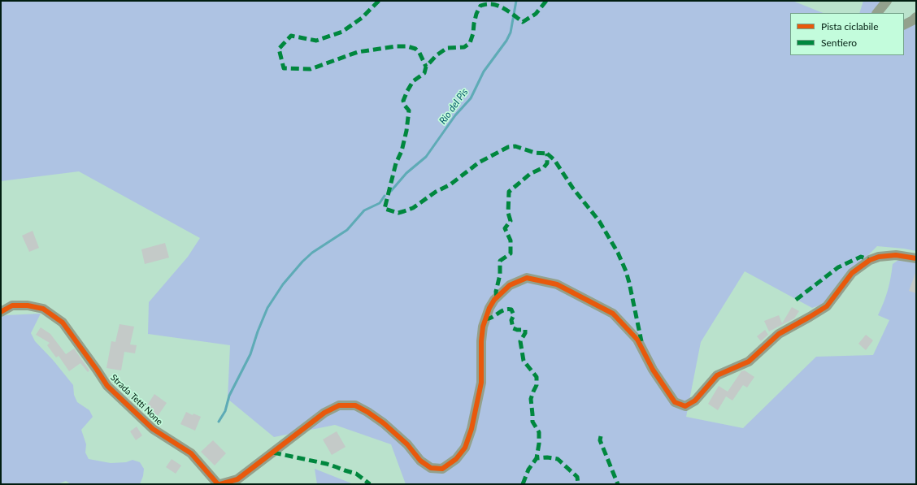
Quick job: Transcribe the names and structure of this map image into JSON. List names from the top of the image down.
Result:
{
  "streets": {
    "street": ["Strada Tetti None"]
  },
  "water": ["Rio del Pis"],
  "legend": ["Pista ciclabile", "Sentiero"]
}
